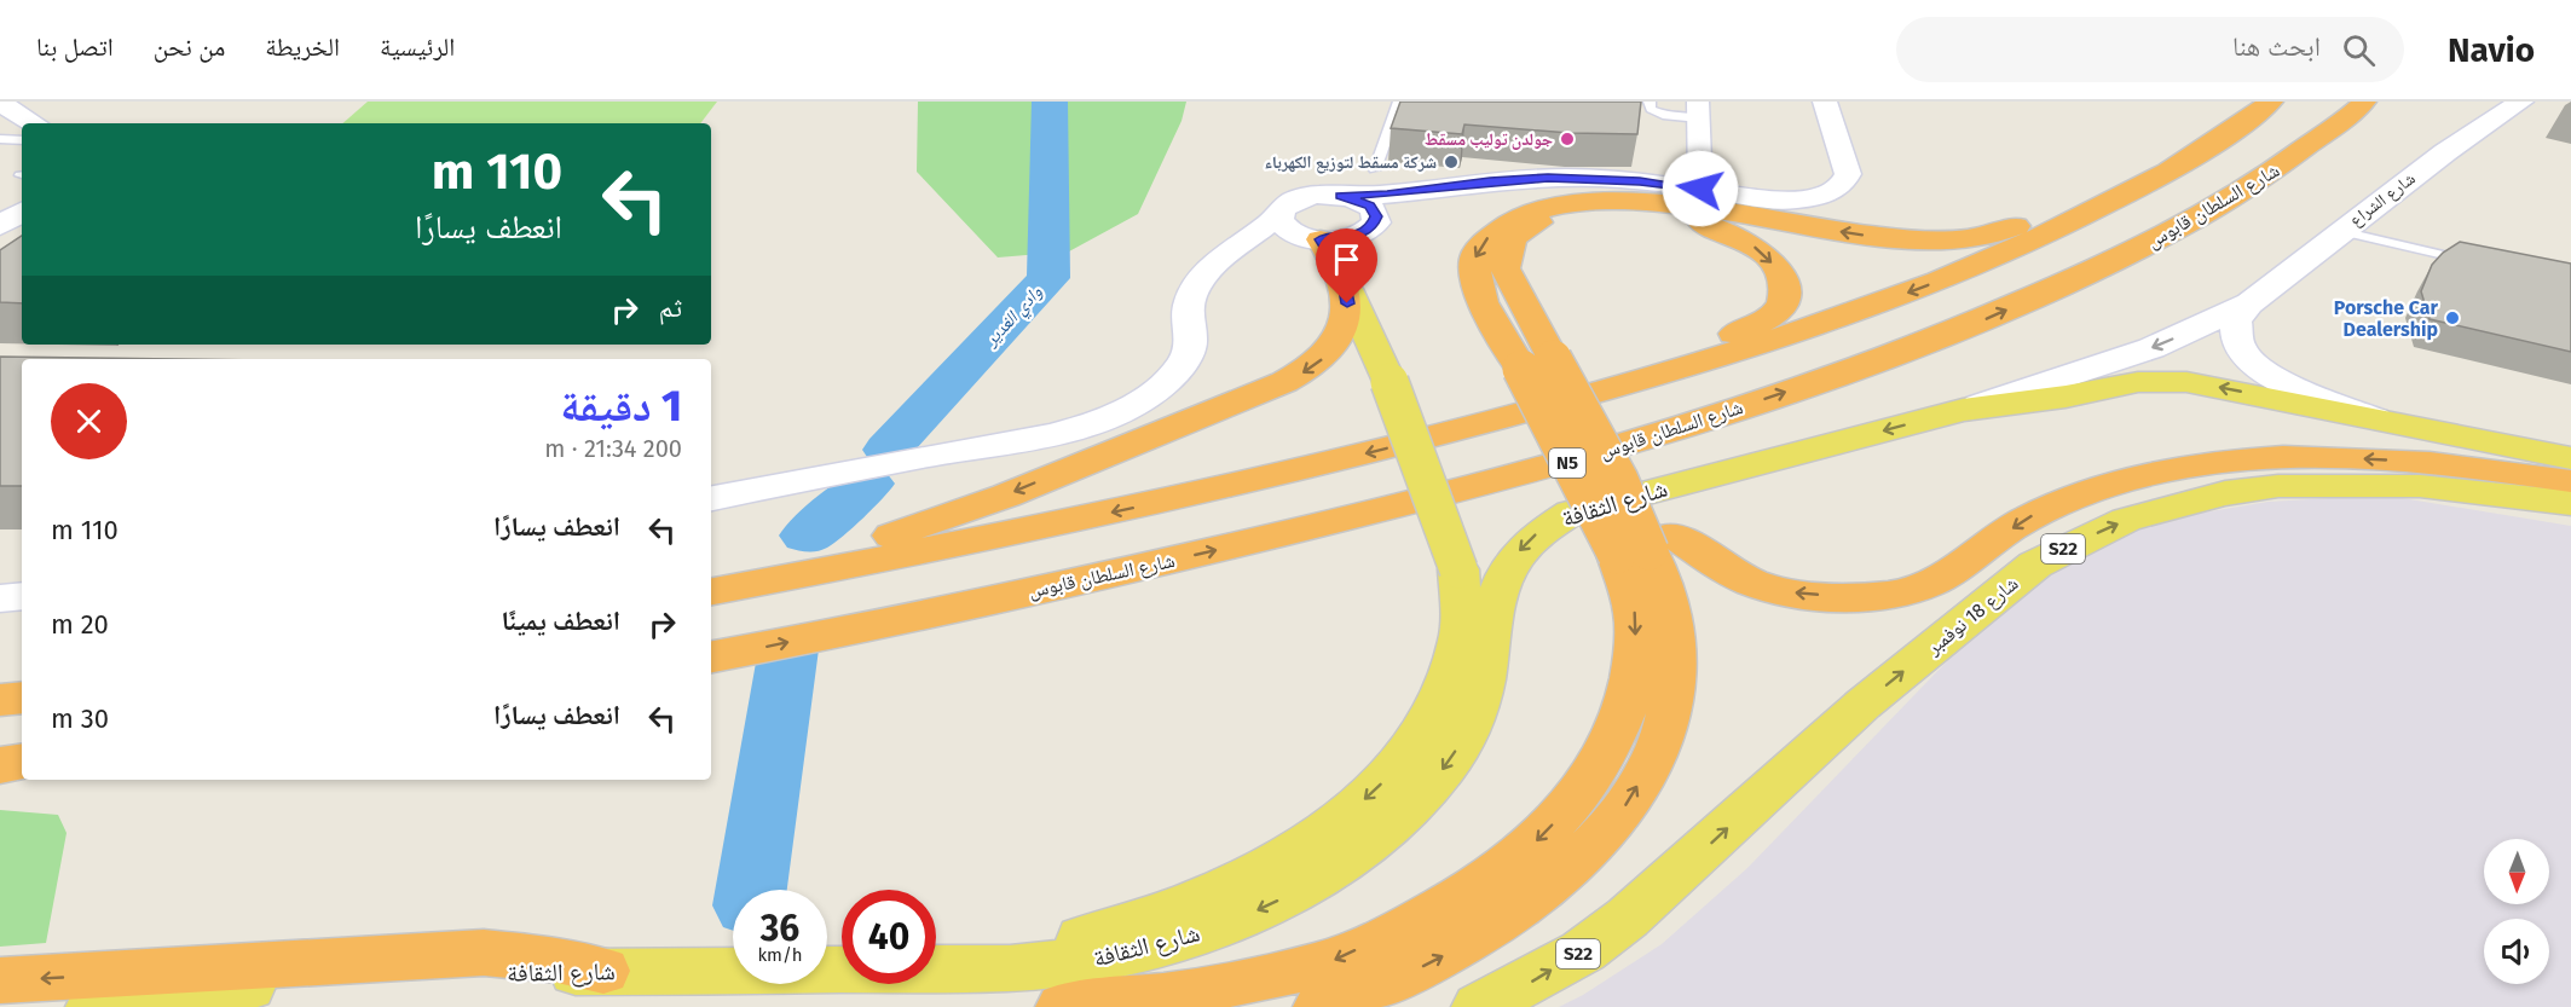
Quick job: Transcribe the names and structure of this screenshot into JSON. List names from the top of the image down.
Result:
{
  "streets": {
    "highway": ["شارع السلطان قابوس", "N5"],
    "main road": ["شارع الثقافة", "S22", "شارع 18 نوفمبر"],
    "street": ["شارع الشراع"]
  },
  "crossings": [
    ["شارع الشراع", "شارع الثقافة"]
  ],
  "one_way": ["شارع الشراع", "شارع الثقافة", "شارع 18 نوفمبر"],
  "water": ["وادي الغدير"],
  "places": ["جولدن توليب مسقط", "شركة مسقط لتوزيع الكهرباء", "Porsche Car Dealership"],
  "north": "bottom",
  "page": {
    "header": "Navio",
    "search": "ابحث هنا",
    "nav": [
      "الرئيسية",
      "الخريطة",
      "من نحن",
      "اتصل بنا"
    ],
    "turn": ["110 m", "انعطف يسارًا"],
    "then": "ثم",
    "heading": ["1 دقيقة", "200 m · 21:34"],
    "list": [
      {
        "name": "انعطف يسارًا",
        "value": "110 m"
      },
      {
        "name": "انعطف يمينًا",
        "value": "20 m"
      },
      {
        "name": "انعطف يسارًا",
        "value": "30 m"
      }
    ],
    "speed": "36 km/h",
    "limit": "40"
  }
}
